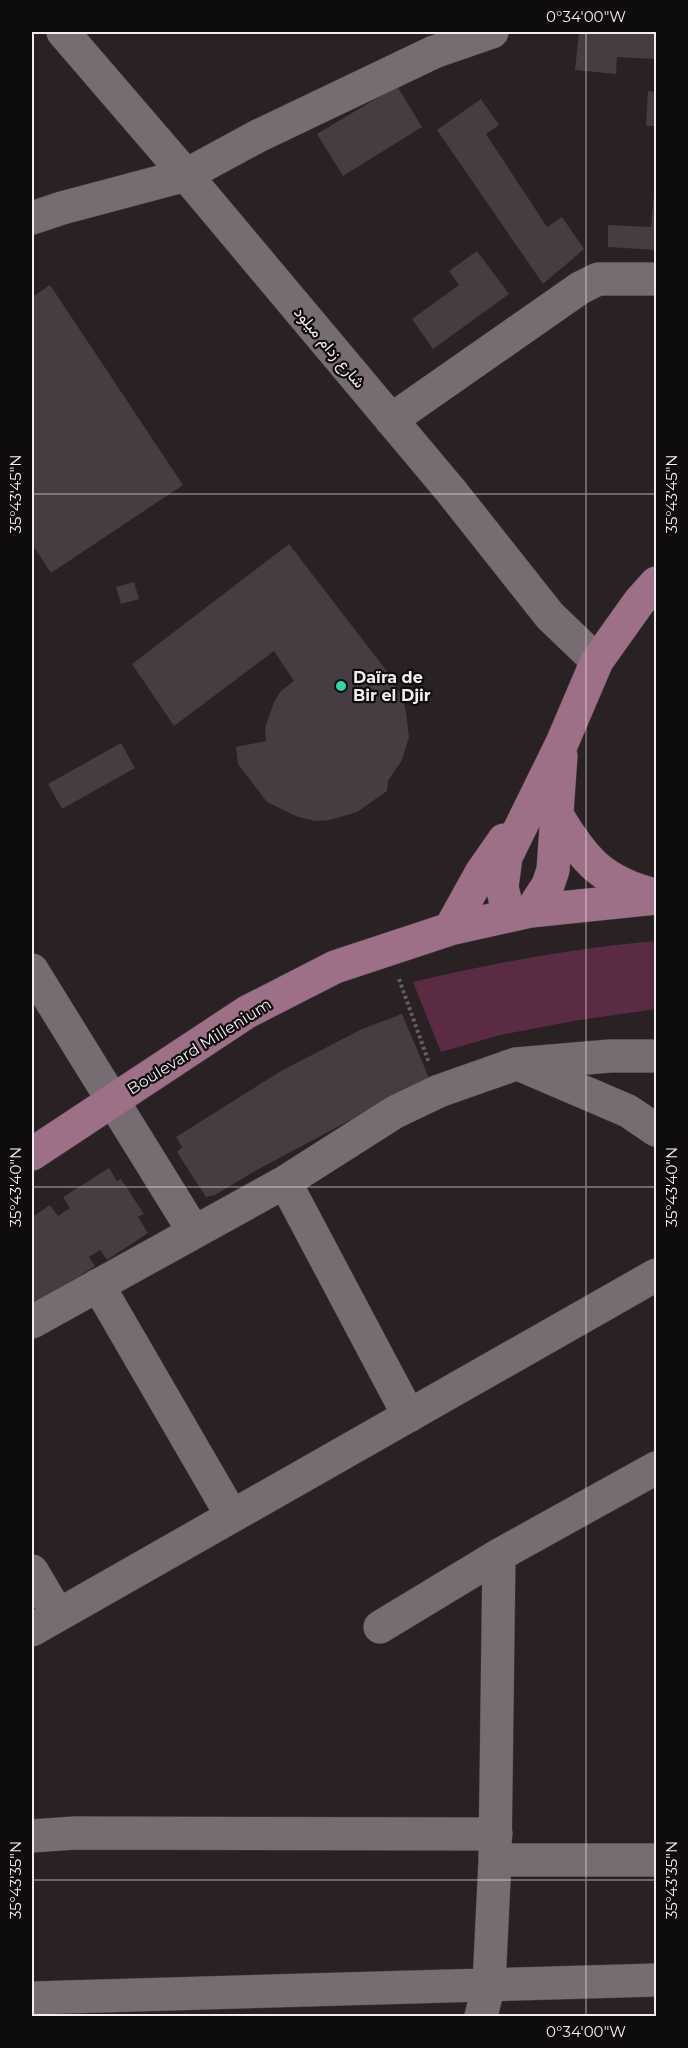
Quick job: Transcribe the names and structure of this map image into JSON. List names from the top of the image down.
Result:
{
  "streets": {
    "main road": ["Boulevard Millenium"],
    "street": ["شارع زدام ميلود"]
  },
  "places": ["Daïra de Bir el Djir"],
  "coordinates": [
    "0°34'00\"W",
    "35°43'45\"N",
    "35°43'40\"N",
    "35°43'35\"N"
  ]
}
